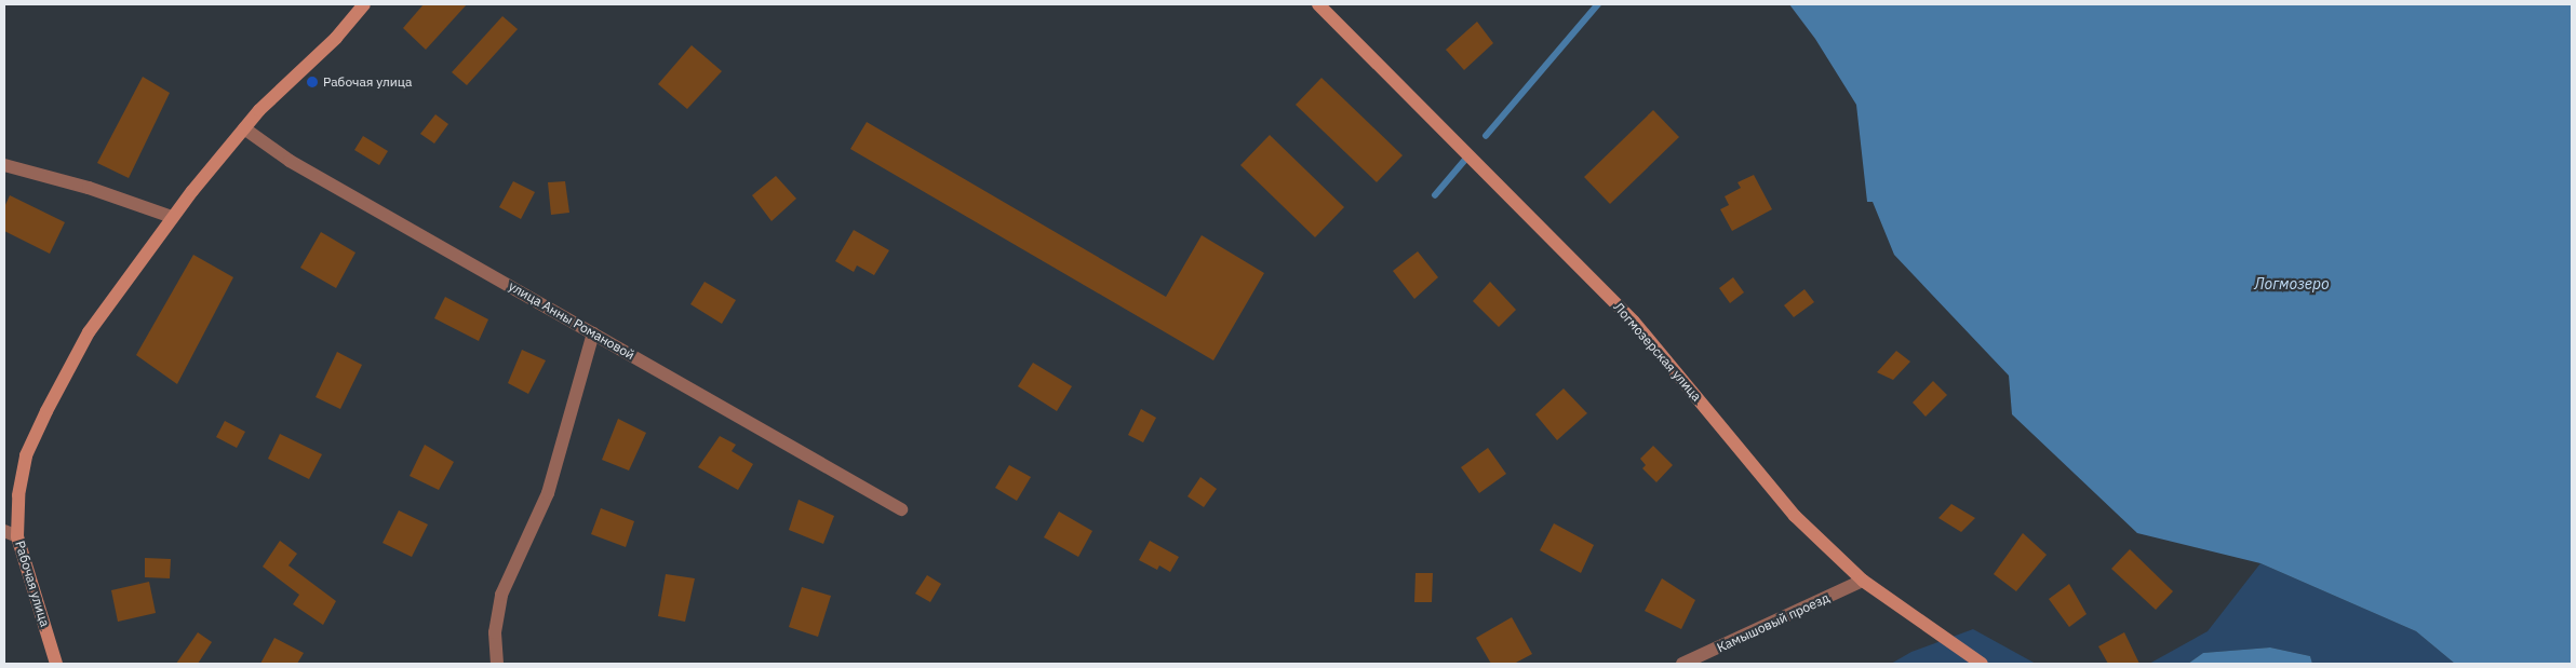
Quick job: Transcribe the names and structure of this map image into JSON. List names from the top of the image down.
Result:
{
  "streets": {
    "street": [
      "улица Анны Романовой",
      "Логмозерская улица",
      "Рабочая улица",
      "Камышовый проезд"
    ]
  },
  "crossings": [
    ["улица Анны Романовой", "Рабочая улица"],
    ["Логмозерская улица", "Камышовый проезд"]
  ],
  "water": ["Логмозеро"],
  "places": ["Рабочая улица"]
}
